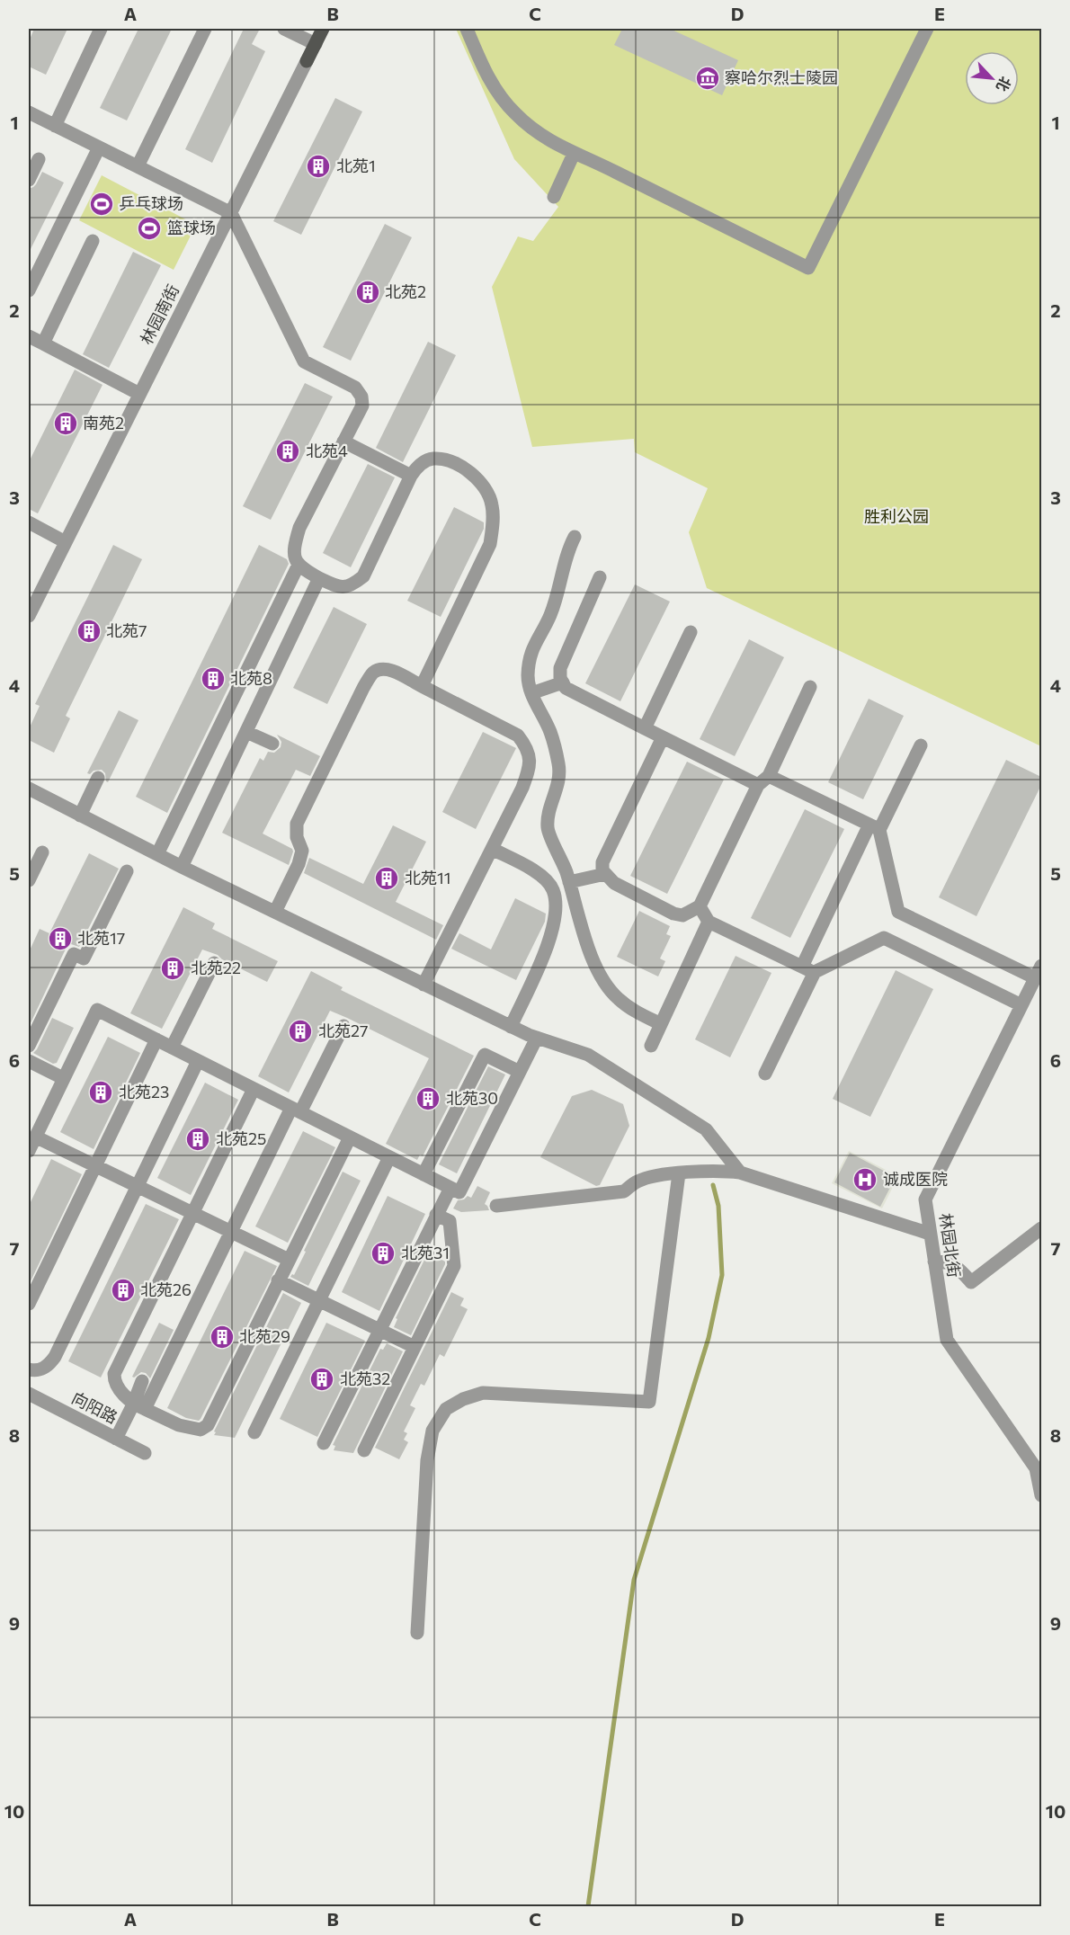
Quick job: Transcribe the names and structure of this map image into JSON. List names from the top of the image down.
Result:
{
  "streets": {
    "main road": ["林园南街"],
    "street": ["林园北街", "向阳路"]
  },
  "parks": ["胜利公园"],
  "places": {
    "museum": ["察哈尔烈士陵园"],
    "building": [
      "北苑1",
      "北苑2",
      "南苑2",
      "北苑4",
      "北苑7",
      "北苑8",
      "北苑11",
      "北苑17",
      "北苑22",
      "北苑27",
      "北苑23",
      "北苑30",
      "北苑25",
      "北苑31",
      "北苑26",
      "北苑29",
      "北苑32"
    ],
    "sports": ["乒乓球场", "篮球场"],
    "hospital": ["诚成医院"]
  },
  "north": "bottom right",
  "grid": {
    "columns": [
      "A",
      "B",
      "C",
      "D",
      "E"
    ],
    "rows": [
      "1",
      "2",
      "3",
      "4",
      "5",
      "6",
      "7",
      "8",
      "9",
      "10"
    ]
  }
}
